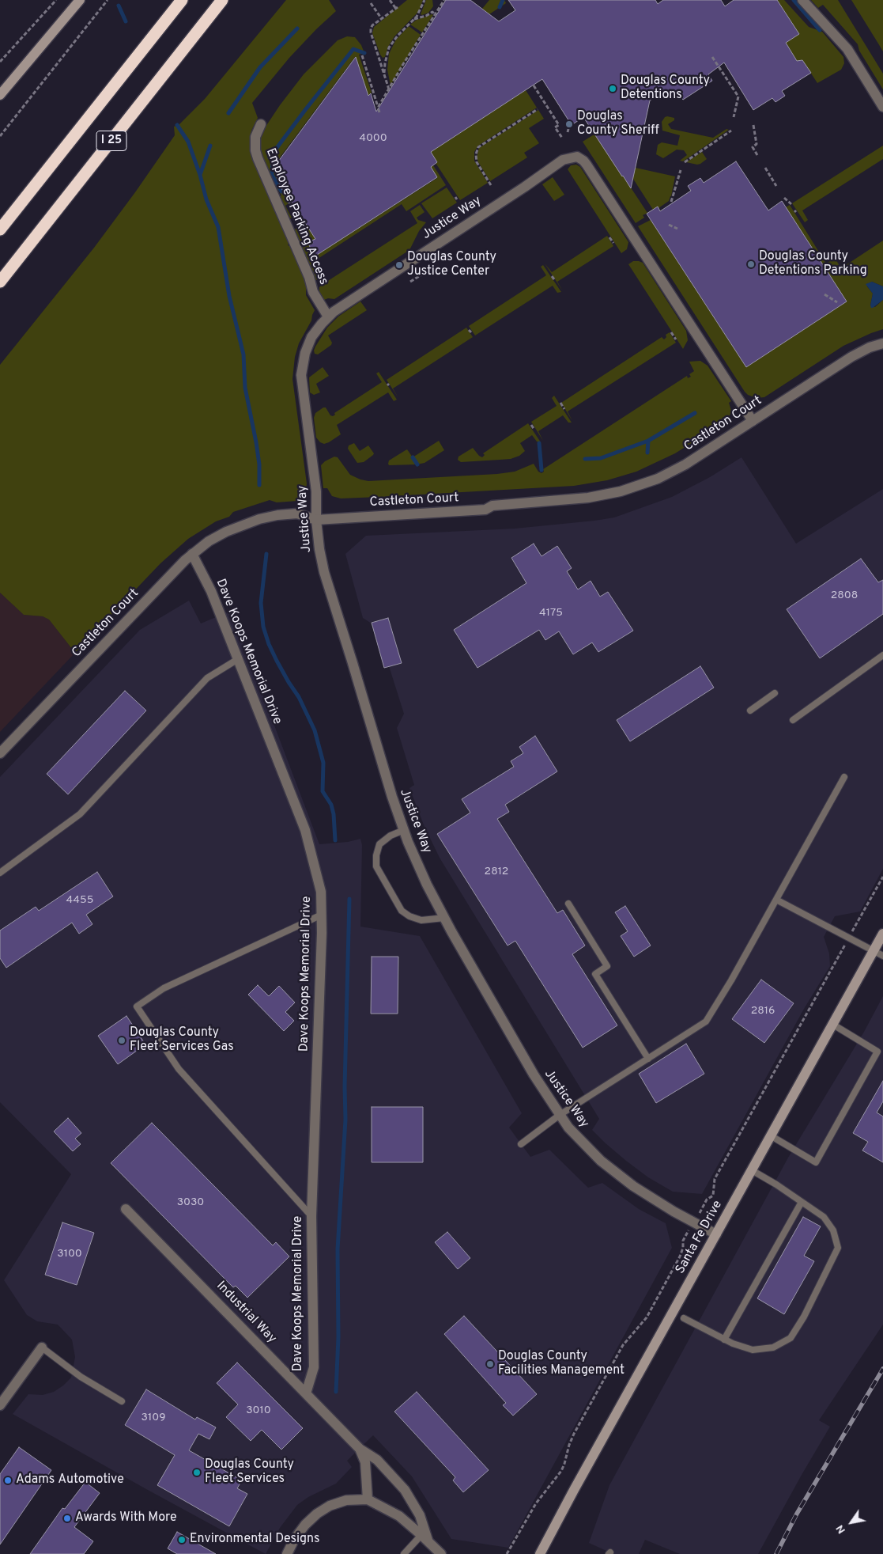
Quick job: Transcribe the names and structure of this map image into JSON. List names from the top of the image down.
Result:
{
  "streets": {
    "highway": ["I 25"],
    "main road": ["Santa Fe Drive"],
    "street": [
      "Employee Parking Access",
      "Justice Way",
      "Castleton Court",
      "Dave Koops Memorial Drive",
      "Industrial Way"
    ]
  },
  "crossings": [
    ["Employee Parking Access", "Justice Way"],
    ["Justice Way", "Castleton Court"],
    ["Justice Way", "Santa Fe Drive"],
    ["Castleton Court", "Dave Koops Memorial Drive"],
    ["Dave Koops Memorial Drive", "Industrial Way"]
  ],
  "places": [
    "Douglas County Detentions",
    "Douglas County Sheriff",
    "Douglas County Detentions Parking",
    "Douglas County Justice Center",
    "Douglas County Fleet Services Gas",
    "Douglas County Facilities Management",
    "Douglas County Fleet Services",
    "Adams Automotive",
    "Awards With More",
    "Environmental Designs"
  ],
  "house_numbers": [
    "4000",
    "2808",
    "4175",
    "2812",
    "4455",
    "2816",
    "3030",
    "3100",
    "3010",
    "3109"
  ],
  "north": "bottom left"
}
